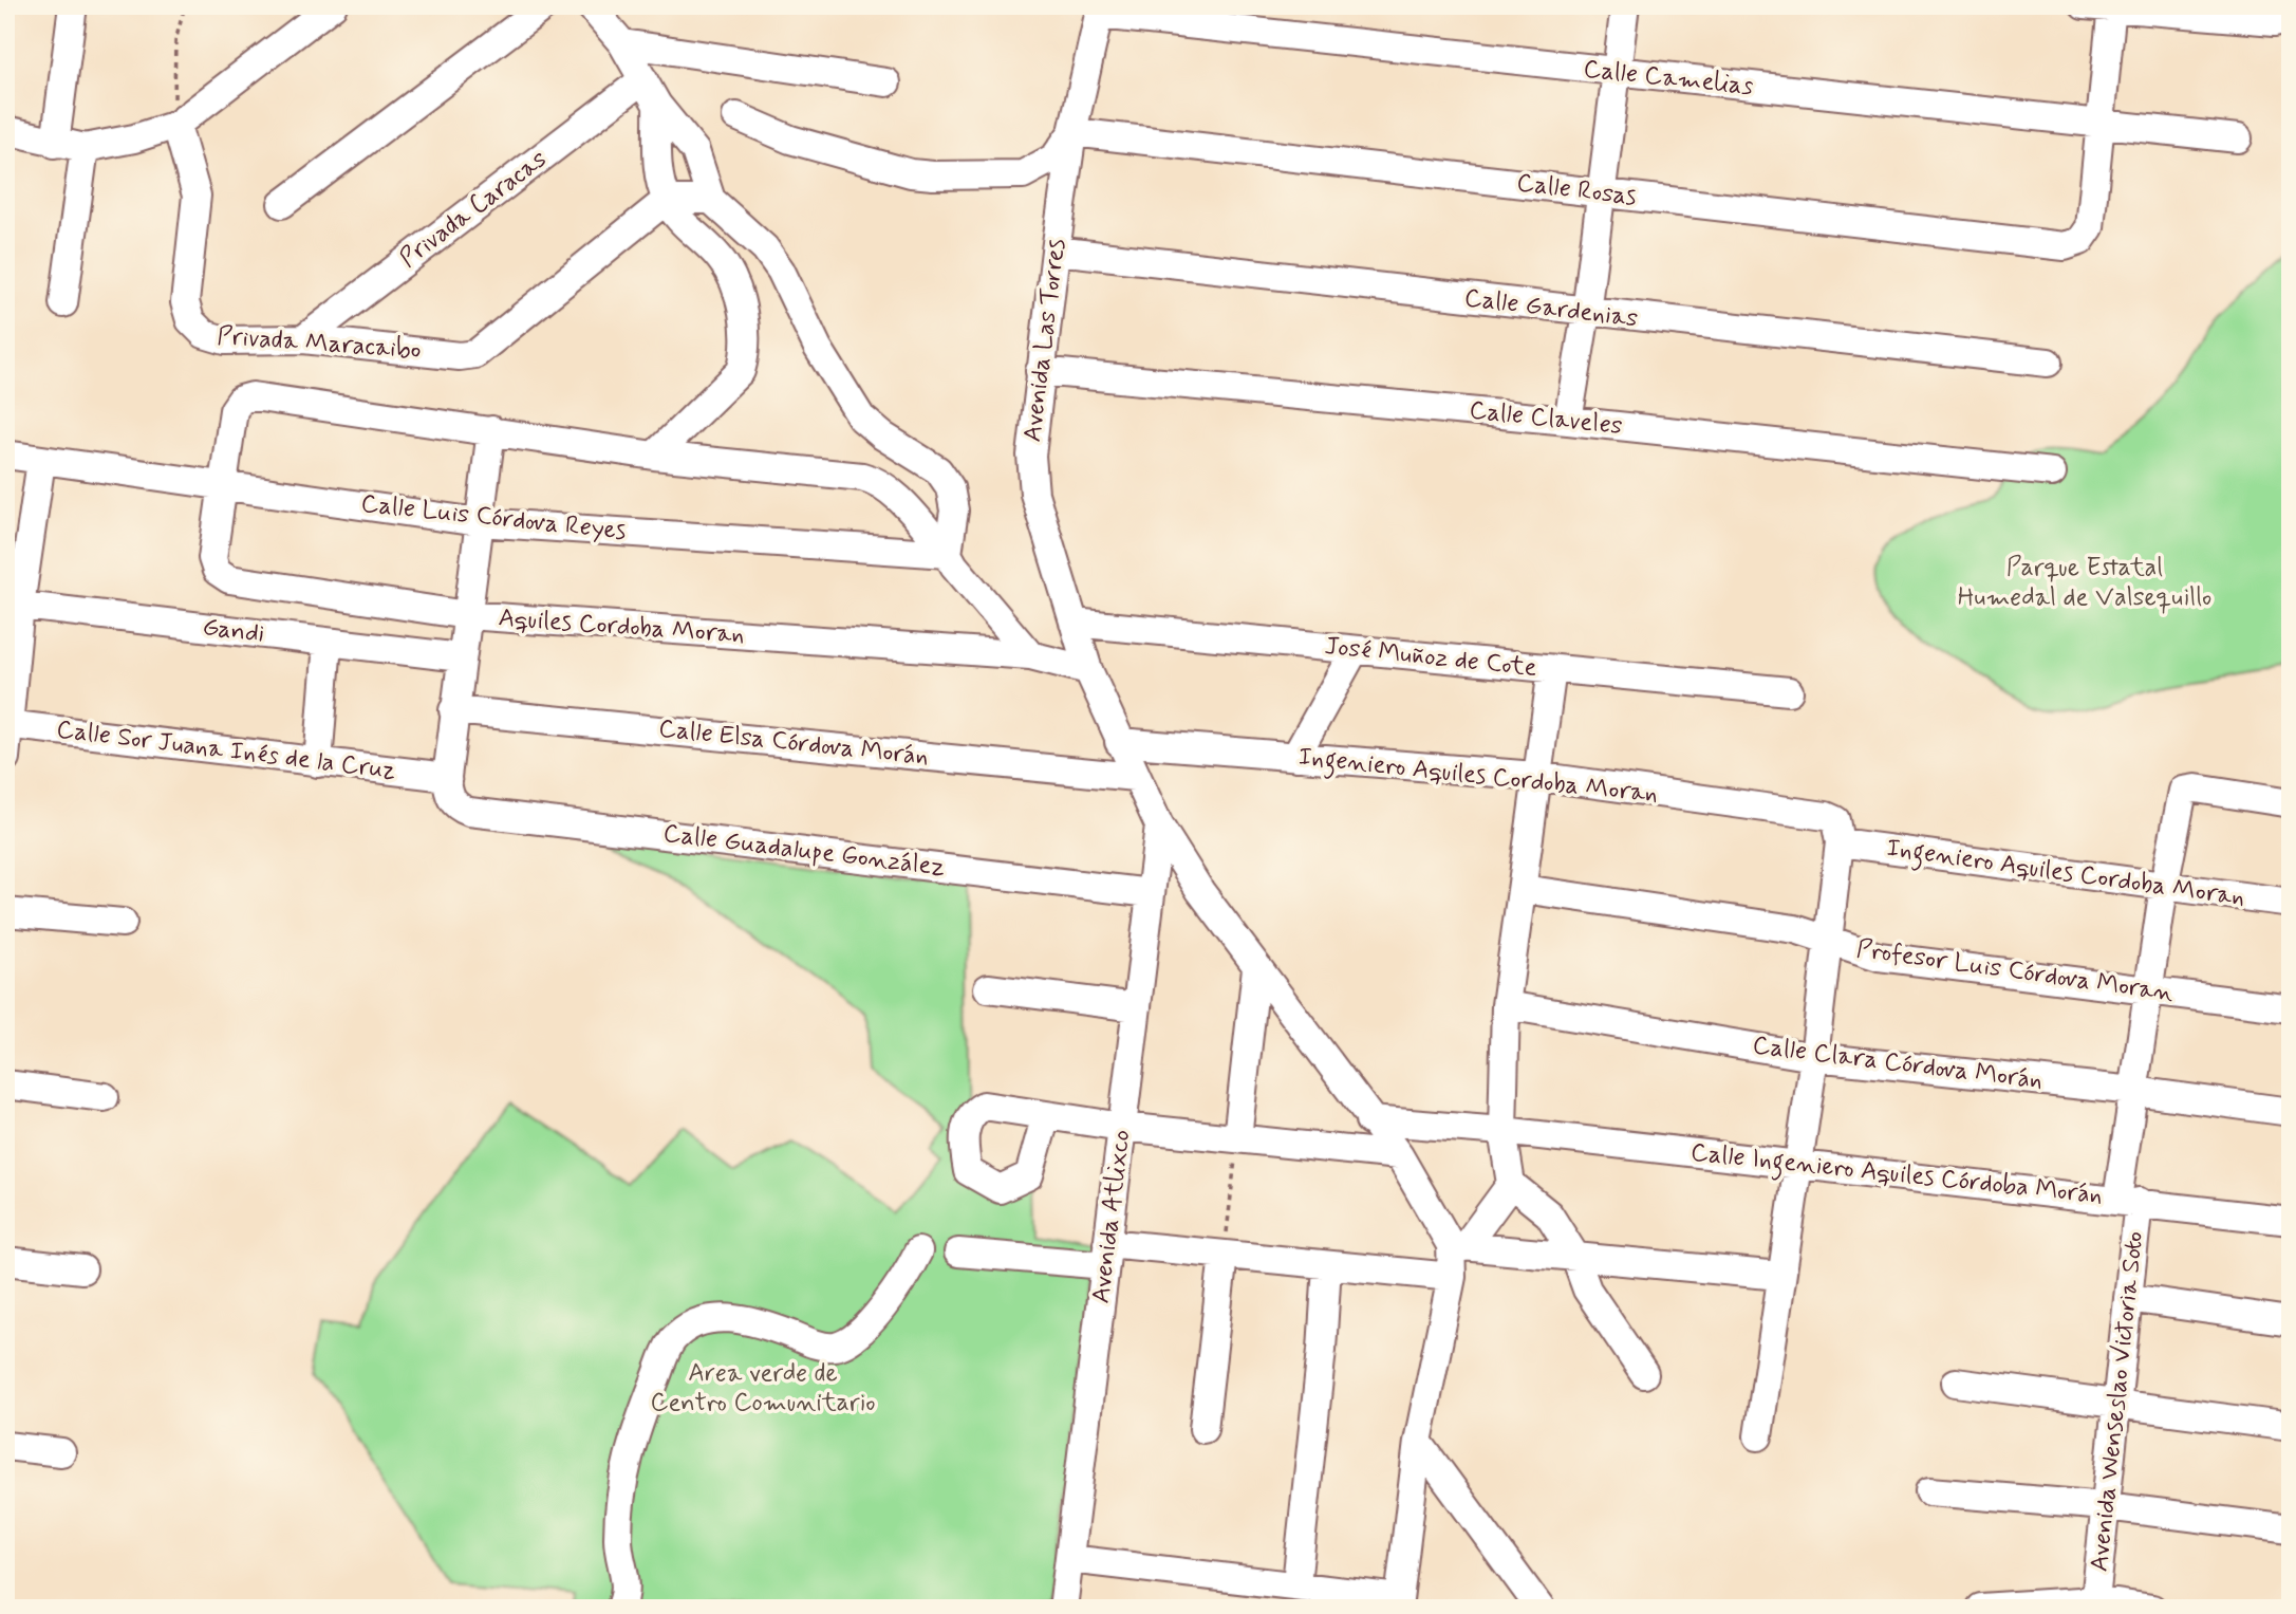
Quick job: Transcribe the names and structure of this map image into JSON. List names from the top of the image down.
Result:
{
  "streets": {
    "street": [
      "Calle Camelias",
      "Calle Rosas",
      "Privada Caracas",
      "Calle Gardenias",
      "Avenida Las Torres",
      "Privada Maracaibo",
      "Calle Claveles",
      "Calle Luis Córdova Reyes",
      "Aquiles Cordoba Moran",
      "Gandi",
      "José Muñoz de Cote",
      "Calle Elsa Córdova Morán",
      "Calle Sor Juana Inés de la Cruz",
      "Ingeniero Aquiles Cordoba Moran",
      "Calle Guadalupe González",
      "Profesor Luis Córdova Moran",
      "Calle Clara Córdova Morán",
      "Calle Ingeniero Aquiles Córdoba Morán",
      "Avenida Atlixco",
      "Avenida Wenseslao Victoria Soto"
    ]
  },
  "crossings": [
    ["Calle Camelias", "Calle Rosas"],
    ["Calle Camelias", "Avenida Las Torres"],
    ["Calle Rosas", "Avenida Las Torres"],
    ["Privada Caracas", "Privada Maracaibo"],
    ["Calle Gardenias", "Avenida Las Torres"],
    ["Avenida Las Torres", "Calle Claveles"],
    ["Avenida Las Torres", "Aquiles Cordoba Moran"],
    ["Avenida Las Torres", "José Muñoz de Cote"],
    ["Avenida Las Torres", "Calle Elsa Córdova Morán"],
    ["Avenida Las Torres", "Ingeniero Aquiles Cordoba Moran"],
    ["Avenida Las Torres", "Calle Ingeniero Aquiles Córdoba Morán"],
    ["Avenida Las Torres", "Avenida Atlixco"],
    ["Calle Luis Córdova Reyes", "Aquiles Cordoba Moran"],
    ["Calle Sor Juana Inés de la Cruz", "Calle Guadalupe González"],
    ["Ingeniero Aquiles Cordoba Moran", "Avenida Wenseslao Victoria Soto"],
    ["Calle Guadalupe González", "Avenida Atlixco"],
    ["Profesor Luis Córdova Moran", "Avenida Wenseslao Victoria Soto"],
    ["Calle Clara Córdova Morán", "Avenida Wenseslao Victoria Soto"],
    ["Calle Ingeniero Aquiles Córdoba Morán", "Avenida Wenseslao Victoria Soto"]
  ],
  "parks": ["Parque Estatal Humedal de Valsequillo", "Area verde de Centro Comunitario"]
}
